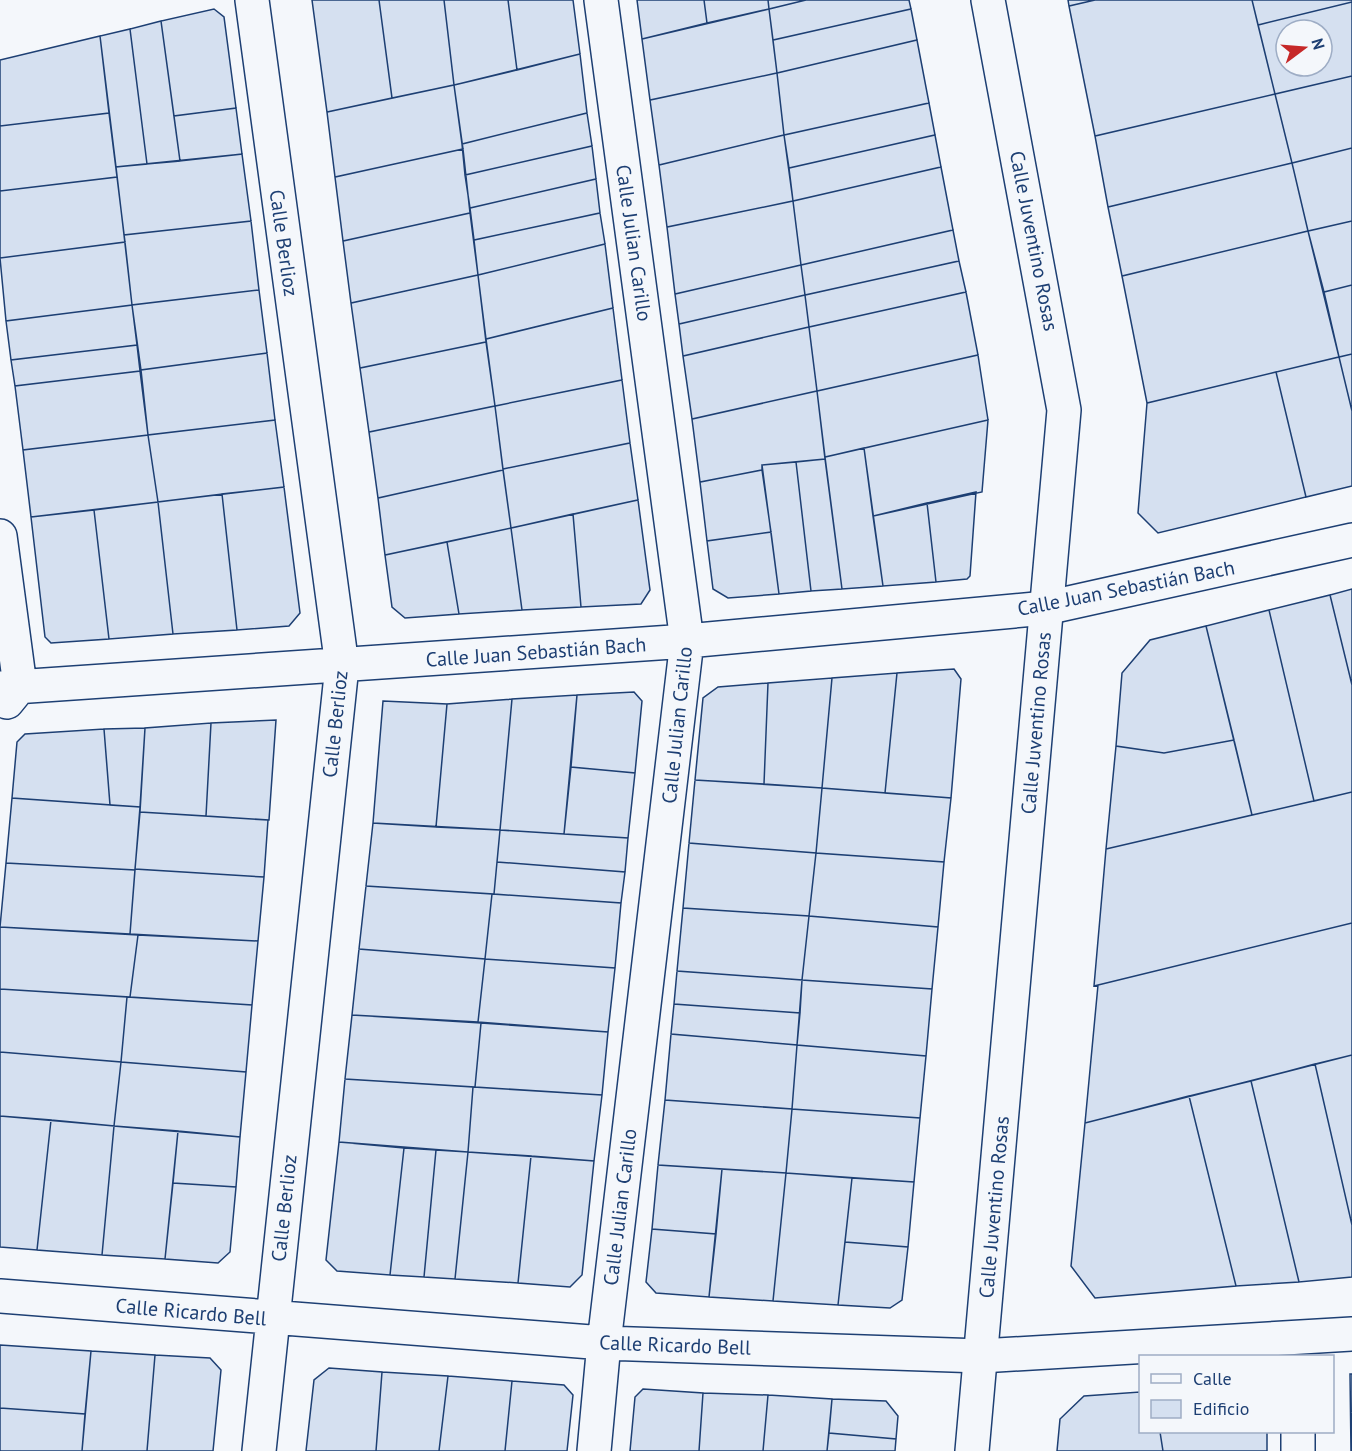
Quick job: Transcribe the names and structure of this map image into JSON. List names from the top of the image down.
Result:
{
  "streets": {
    "street": [
      "Calle Juventino Rosas",
      "Calle Berlioz",
      "Calle Julian Carillo",
      "Calle Juan Sebastián Bach",
      "Calle Ricardo Bell"
    ]
  },
  "crossings": [
    ["Calle Juventino Rosas", "Calle Juan Sebastián Bach"],
    ["Calle Juventino Rosas", "Calle Ricardo Bell"],
    ["Calle Berlioz", "Calle Juan Sebastián Bach"],
    ["Calle Berlioz", "Calle Ricardo Bell"],
    ["Calle Julian Carillo", "Calle Juan Sebastián Bach"],
    ["Calle Julian Carillo", "Calle Ricardo Bell"]
  ],
  "legend": ["Calle", "Edificio"],
  "north": "right"
}
